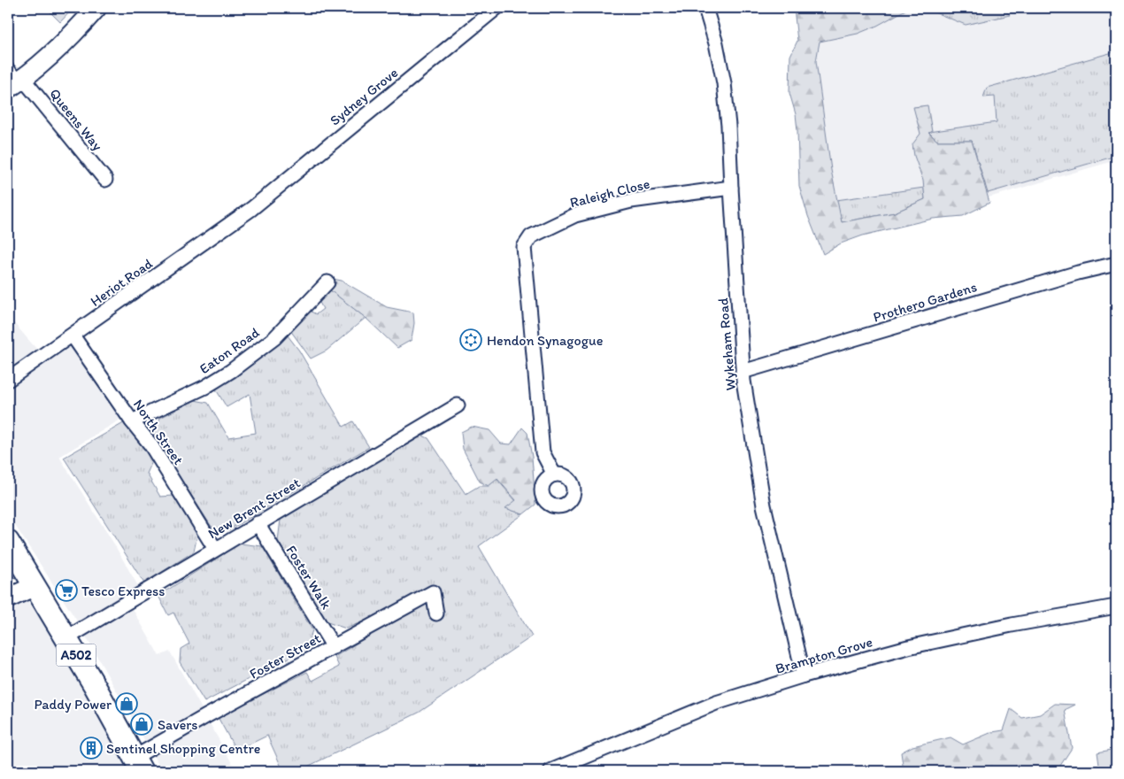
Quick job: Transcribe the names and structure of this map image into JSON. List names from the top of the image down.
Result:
{
  "streets": {
    "main road": ["A502"],
    "street": [
      "Sydney Grove",
      "Queens Way",
      "Raleigh Close",
      "Heriot Road",
      "Prothero Gardens",
      "Wykeham Road",
      "Eaton Road",
      "North Street",
      "New Brent Street",
      "Foster Walk",
      "Brampton Grove",
      "Foster Street"
    ]
  },
  "crossings": [
    ["Sydney Grove", "Heriot Road"],
    ["Raleigh Close", "Wykeham Road"],
    ["Heriot Road", "North Street"],
    ["Prothero Gardens", "Wykeham Road"],
    ["Wykeham Road", "Brampton Grove"],
    ["Eaton Road", "North Street"],
    ["North Street", "New Brent Street"],
    ["New Brent Street", "Foster Walk"],
    ["New Brent Street", "A502"],
    ["Foster Walk", "Foster Street"],
    ["A502", "Foster Street"]
  ],
  "places": {
    "synagogue": ["Hendon Synagogue"],
    "supermarket": ["Tesco Express"],
    "shop": ["Paddy Power", "Savers"],
    "building": ["Sentinel Shopping Centre"]
  }
}
